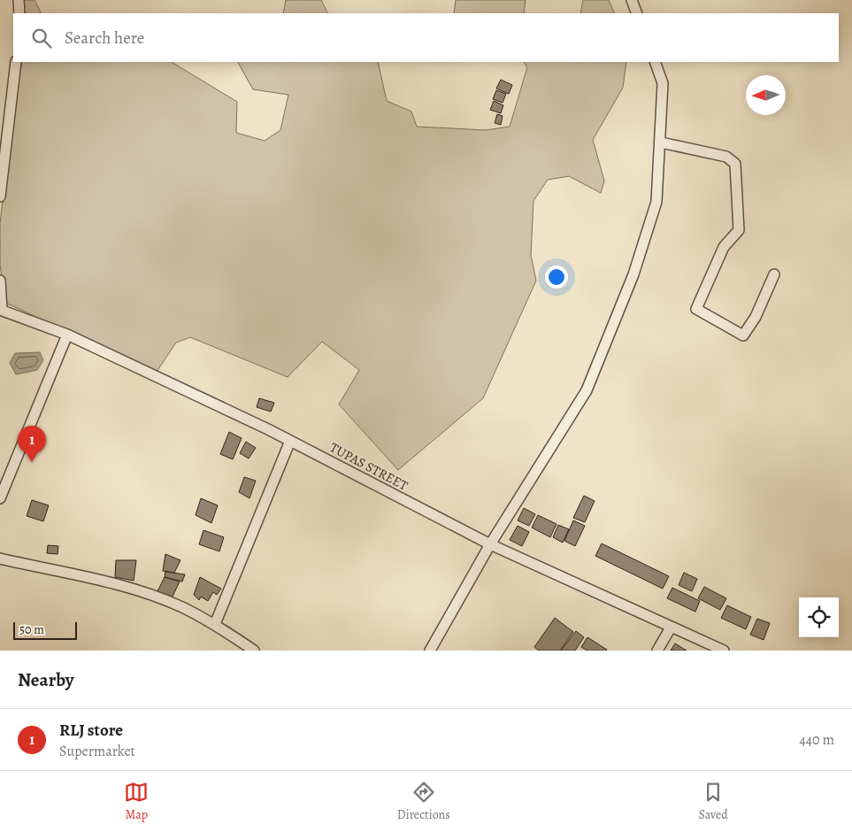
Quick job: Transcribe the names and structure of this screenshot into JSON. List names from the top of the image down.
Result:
{
  "streets": {
    "street": ["TUPAS STREET"]
  },
  "scale_bar": "50 m",
  "north": "left",
  "page": {
    "search": "Search here",
    "pins": "1",
    "scale": "50 m",
    "heading": "Nearby",
    "list": [
      {
        "mark": "1",
        "name": "RLJ store",
        "note": "Supermarket",
        "value": "440 m"
      }
    ],
    "nav": ["Map", "Directions", "Saved"]
  }
}
